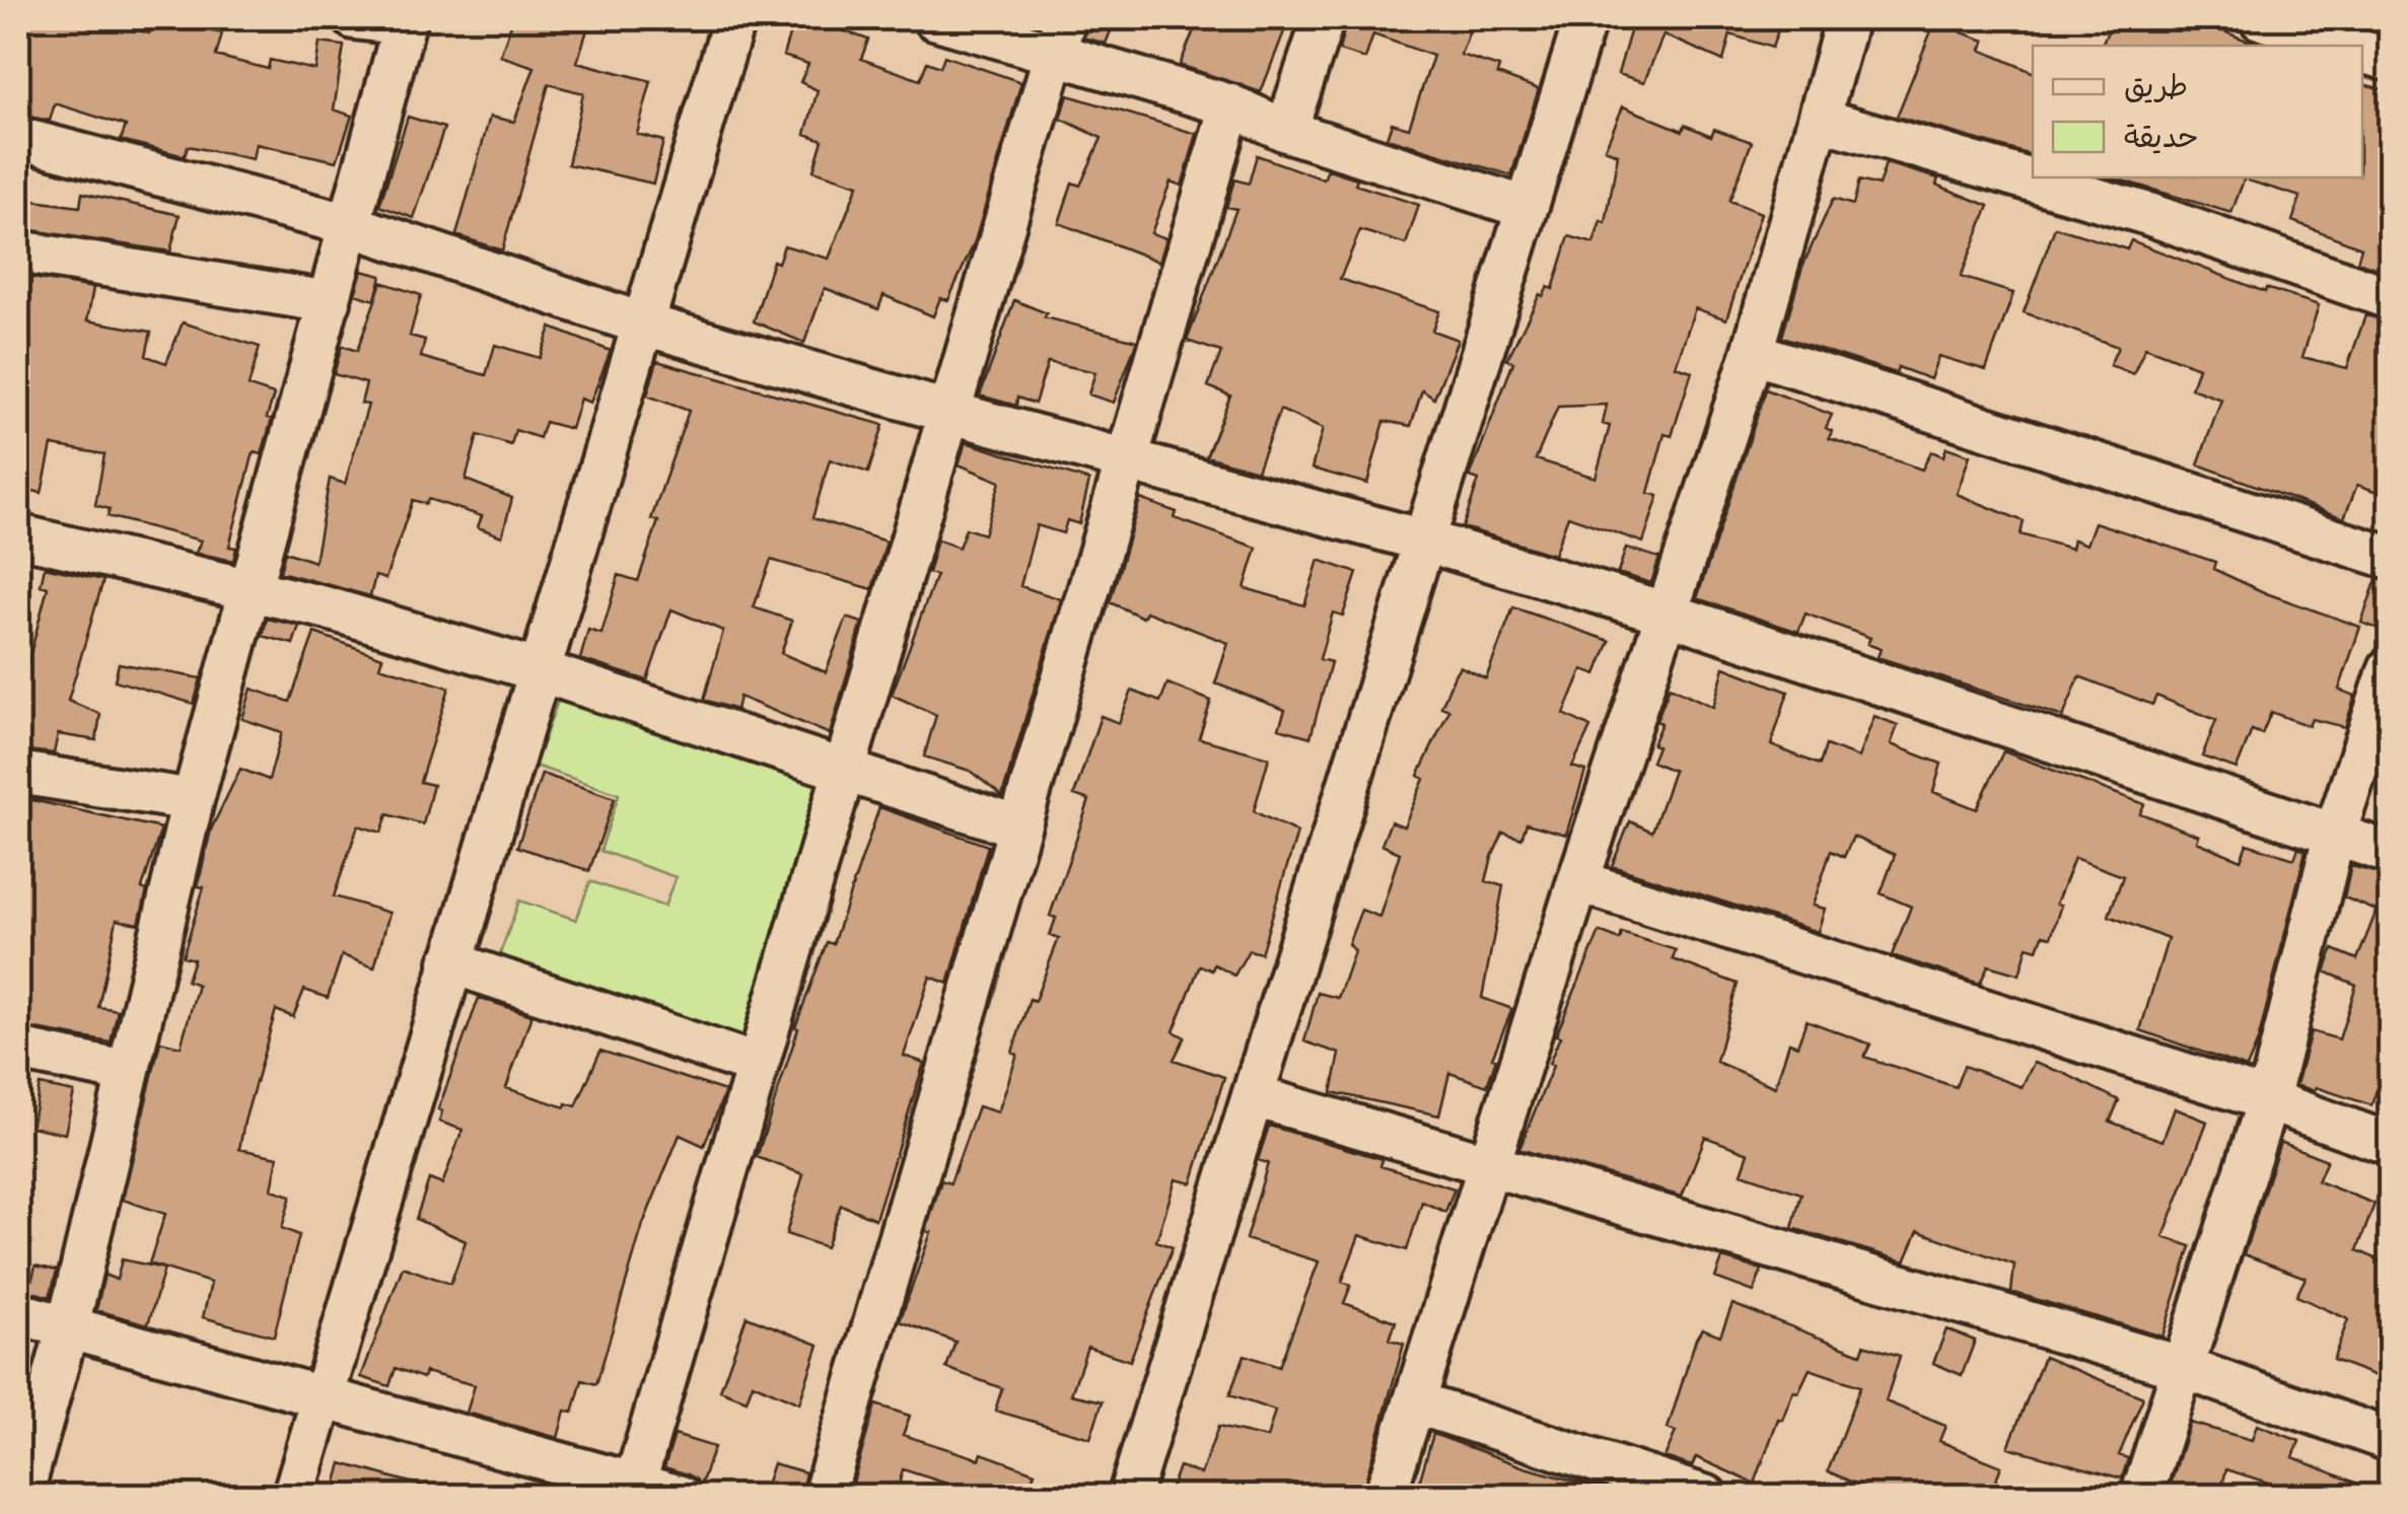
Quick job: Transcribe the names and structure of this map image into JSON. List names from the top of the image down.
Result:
{
  "legend": ["طريق", "حديقة"]
}
